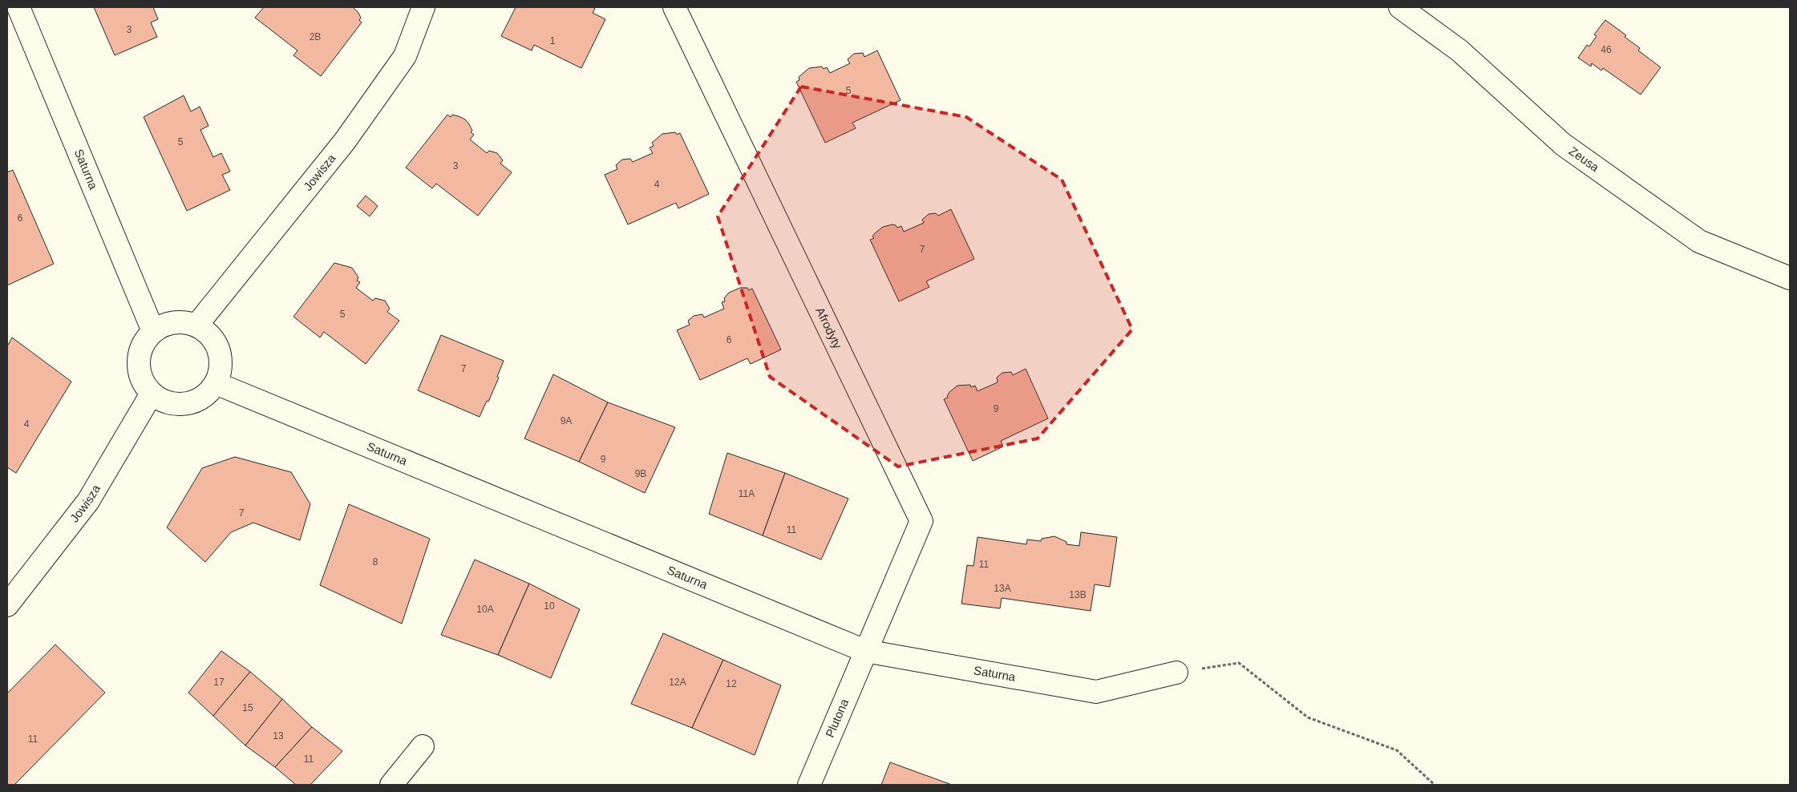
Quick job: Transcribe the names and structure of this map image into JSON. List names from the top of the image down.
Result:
{
  "streets": {
    "street": [
      "Zeusa",
      "Saturna",
      "Jowisza",
      "Afrodyty",
      "Plutona"
    ]
  },
  "crossings": [
    ["Saturna", "Jowisza"],
    ["Saturna", "Afrodyty"],
    ["Saturna", "Plutona"],
    ["Afrodyty", "Plutona"]
  ],
  "house_numbers": [
    "3",
    "2B",
    "1",
    "46",
    "5",
    "5",
    "3",
    "4",
    "6",
    "7",
    "5",
    "6",
    "7",
    "9",
    "9A",
    "4",
    "9",
    "9B",
    "11A",
    "7",
    "11",
    "8",
    "11",
    "13A",
    "13B",
    "10",
    "10A",
    "17",
    "12A",
    "12",
    "15",
    "13",
    "11",
    "11"
  ]
}
